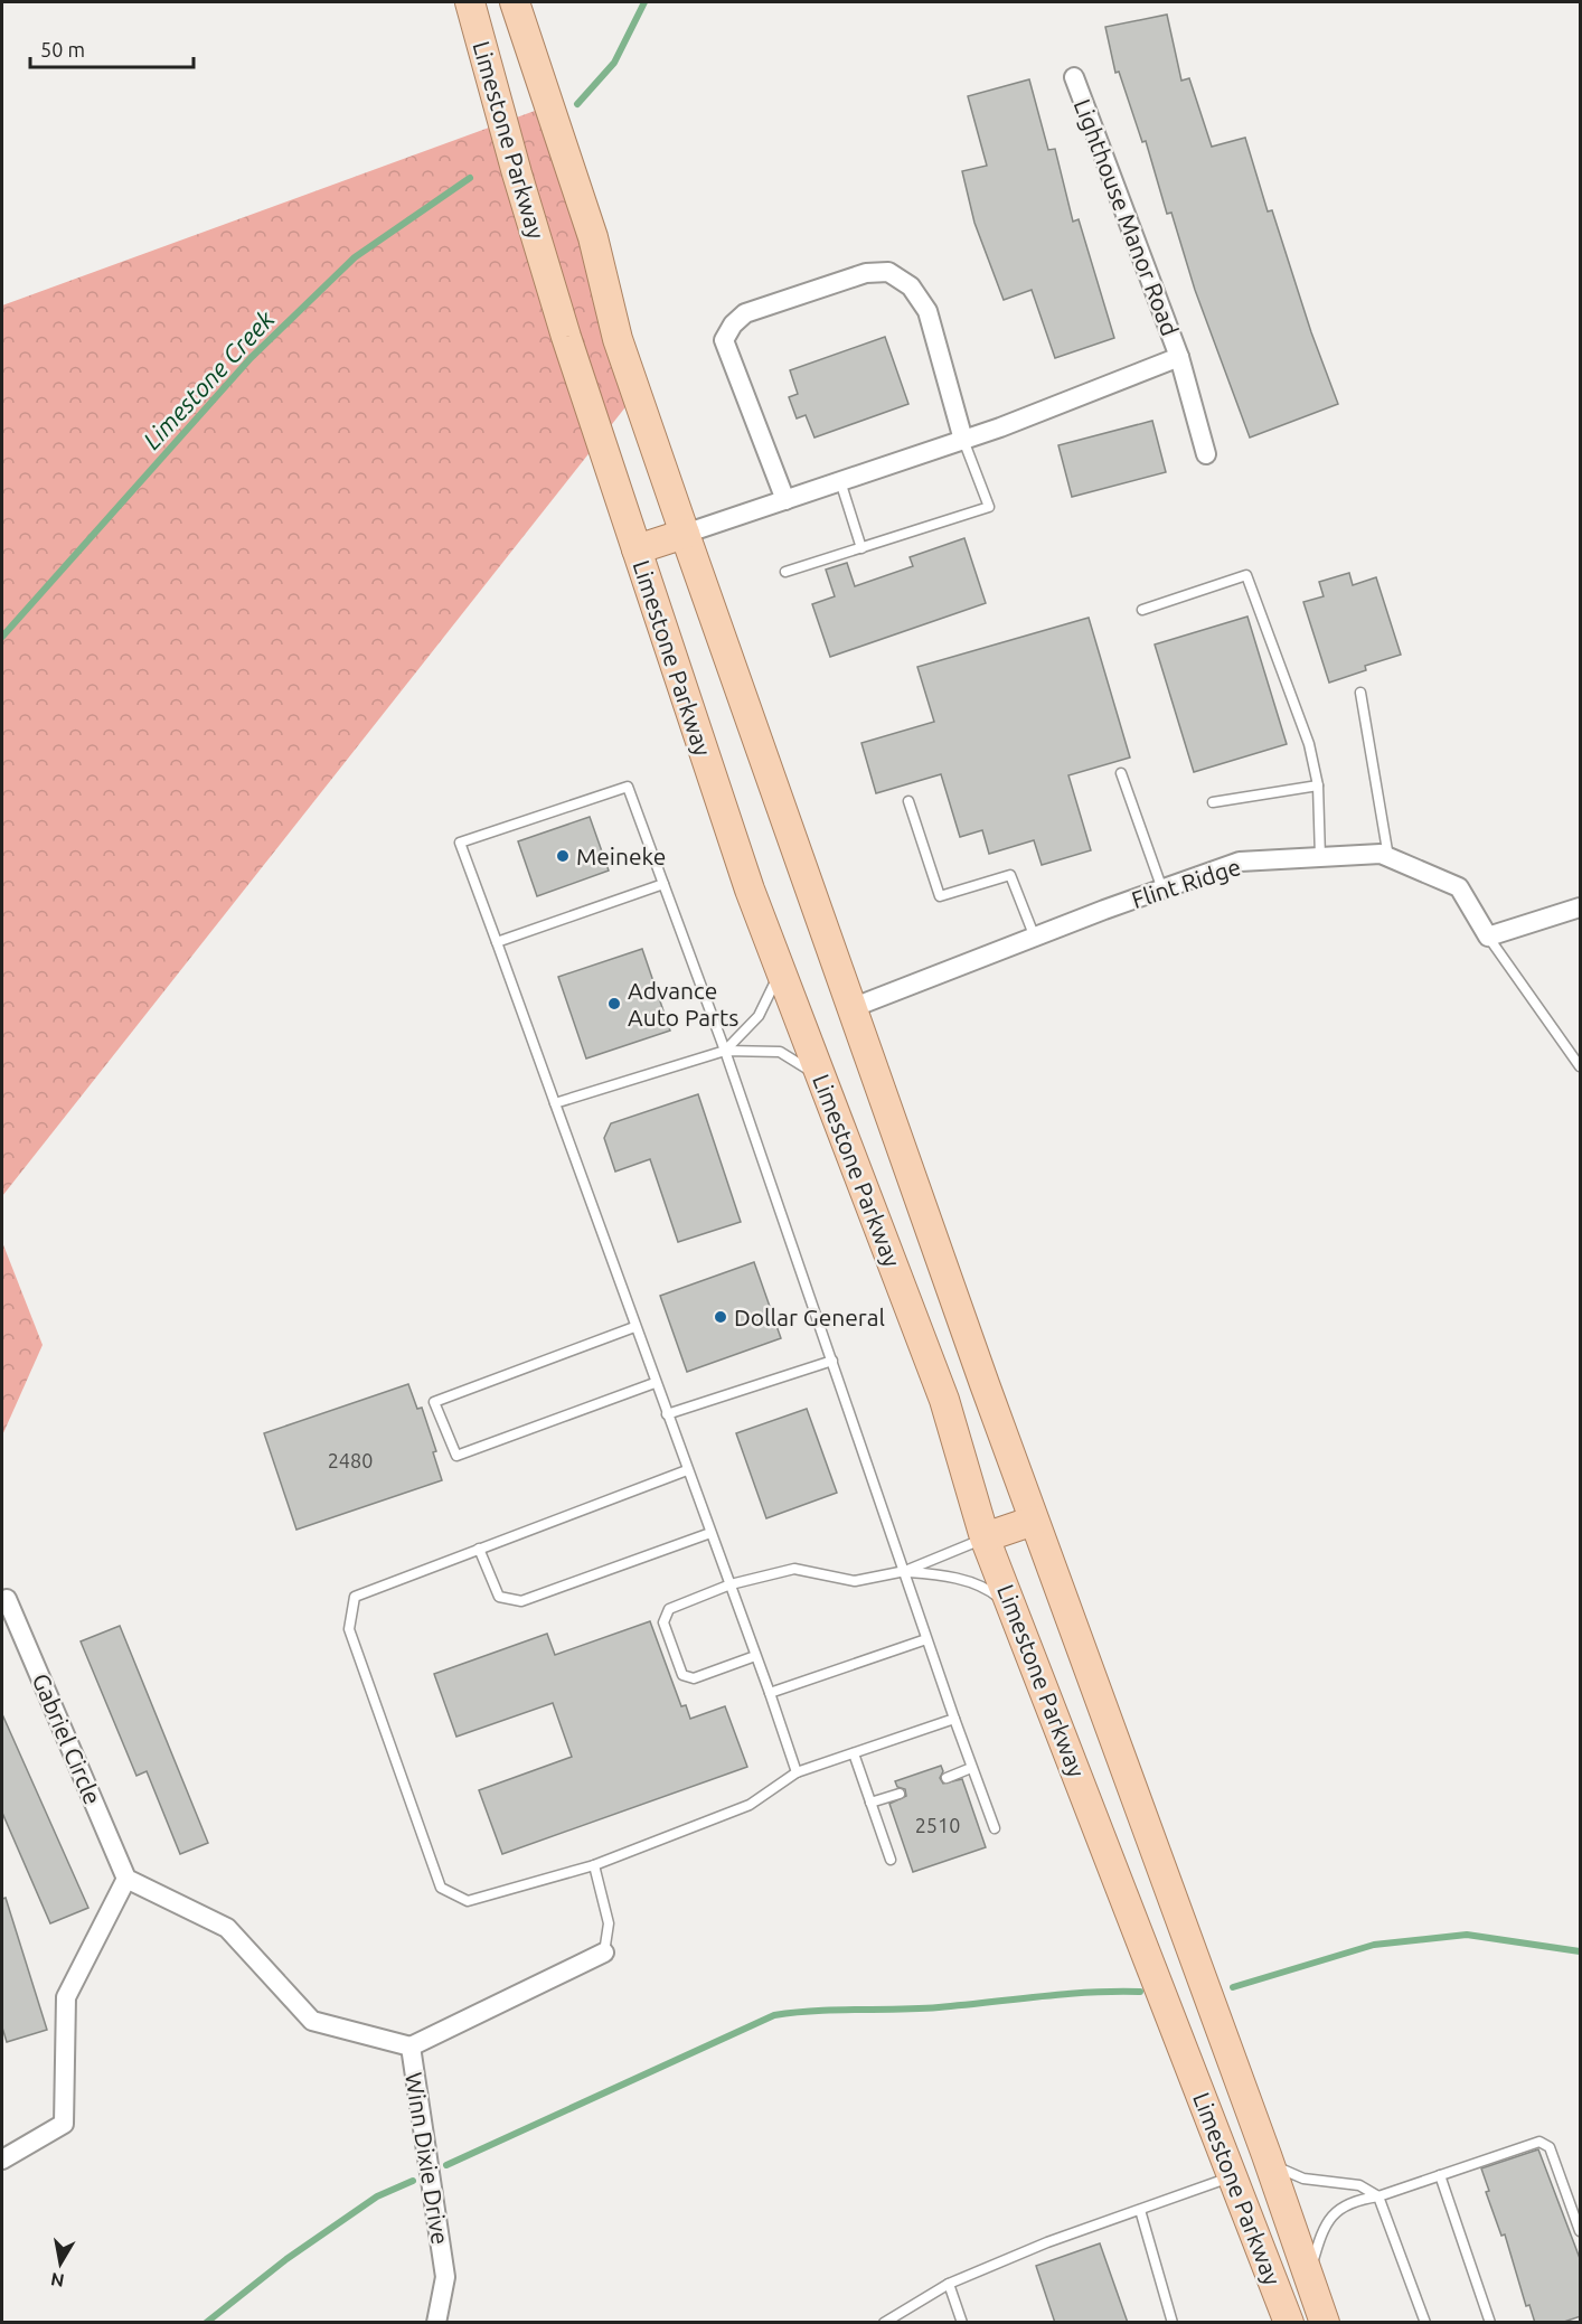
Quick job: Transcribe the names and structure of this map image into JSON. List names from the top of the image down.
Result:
{
  "streets": {
    "main road": ["Limestone Parkway"],
    "street": [
      "Lighthouse Manor Road",
      "Flint Ridge",
      "Gabriel Circle",
      "Winn Dixie Drive"
    ]
  },
  "crossings": [
    ["Limestone Parkway", "Lighthouse Manor Road"],
    ["Limestone Parkway", "Flint Ridge"]
  ],
  "water": ["Limestone Creek"],
  "places": ["Meineke", "Advance Auto Parts", "Dollar General"],
  "house_numbers": ["2480", "2510"],
  "scale_bar": "50 m",
  "north": "bottom"
}
